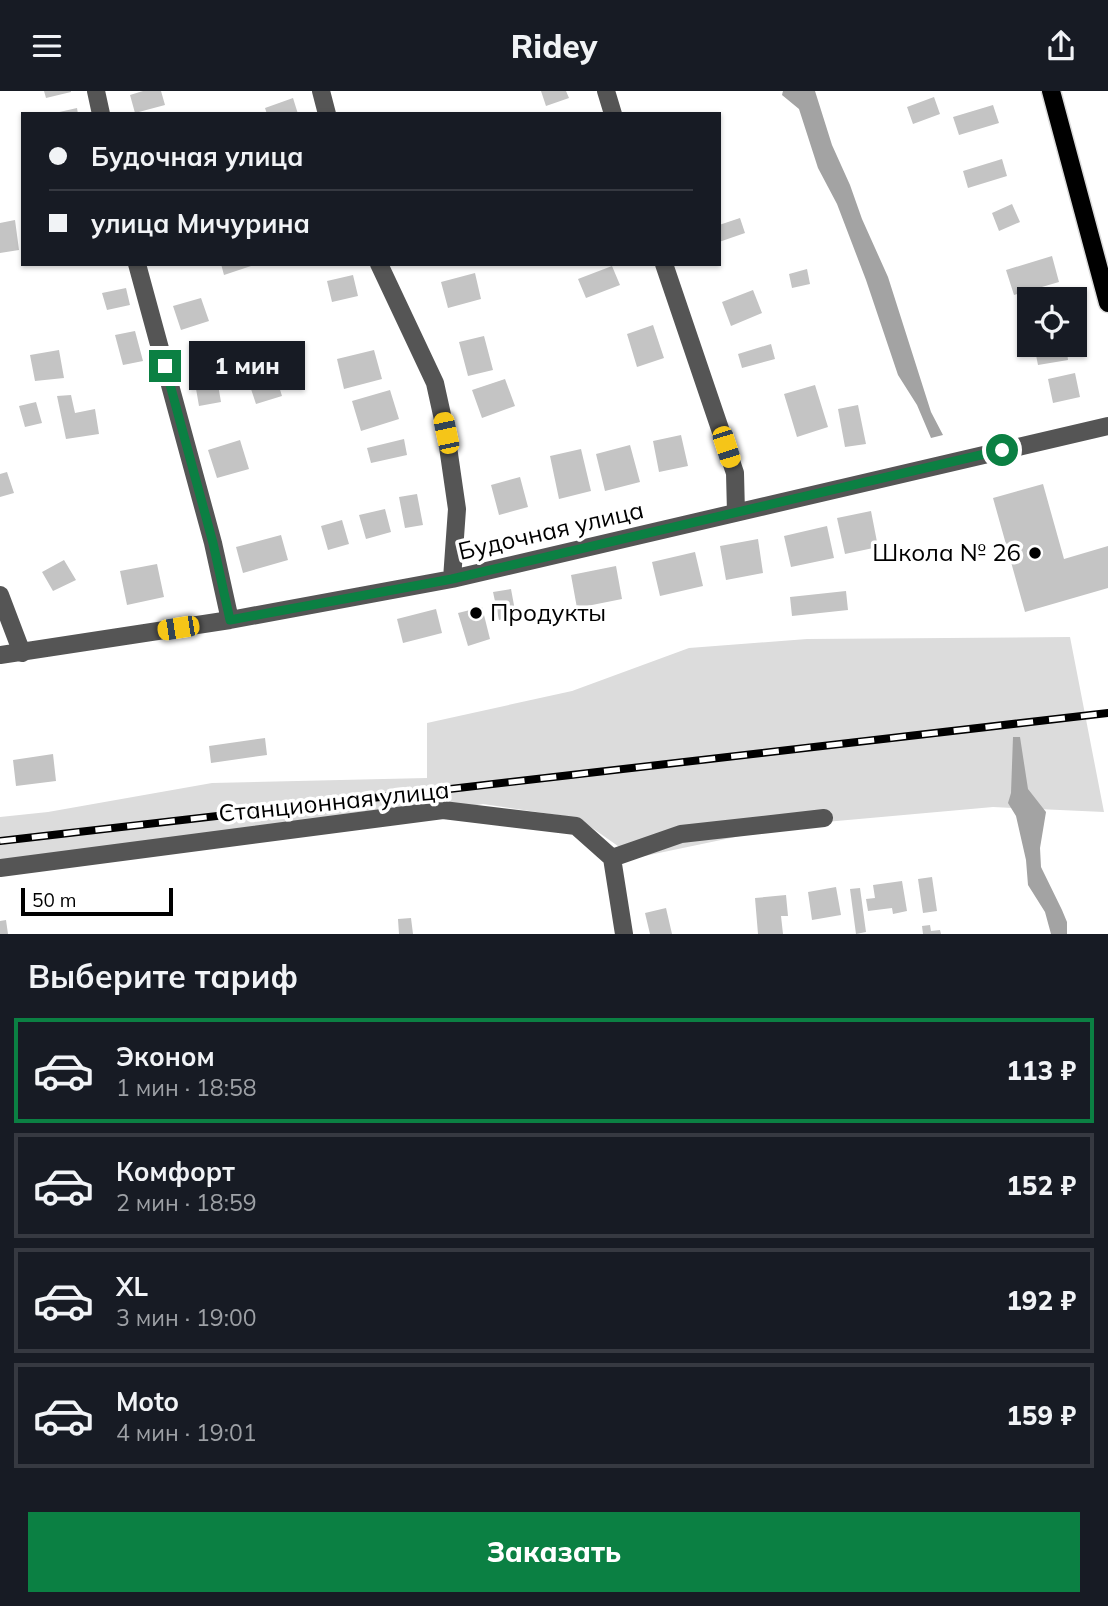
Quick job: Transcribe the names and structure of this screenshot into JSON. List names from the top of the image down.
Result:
{
  "streets": {
    "street": ["Будочная улица", "Станционная улица"]
  },
  "places": ["Школа № 26", "Продукты"],
  "scale_bar": "50 m",
  "page": {
    "header": "Ridey",
    "banner": ["Будочная улица", "улица Мичурина"],
    "bubble": "1 мин",
    "scale": "50 m",
    "heading": "Выберите тариф",
    "list": [
      {
        "name": "Эконом",
        "note": "1 мин · 18:58",
        "value": "113 ₽"
      },
      {
        "name": "Комфорт",
        "note": "2 мин · 18:59",
        "value": "152 ₽"
      },
      {
        "name": "XL",
        "note": "3 мин · 19:00",
        "value": "192 ₽"
      },
      {
        "name": "Moto",
        "note": "4 мин · 19:01",
        "value": "159 ₽"
      }
    ],
    "buttons": "Заказать"
  }
}
